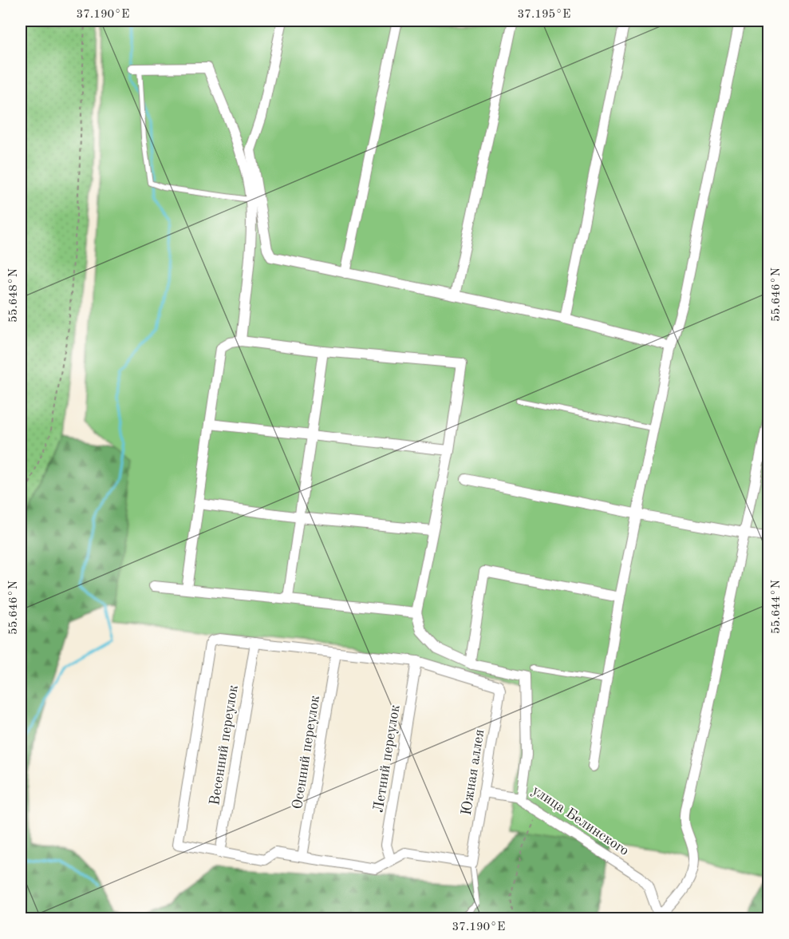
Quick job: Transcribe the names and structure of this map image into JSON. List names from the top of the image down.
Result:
{
  "streets": {
    "street": [
      "Весенний переулок",
      "Осенний переулок",
      "Летний переулок",
      "Южная аллея",
      "улица Белинского"
    ]
  },
  "crossings": [
    ["Летний переулок", "Южная аллея"]
  ],
  "coordinates": [
    "37.190°E",
    "37.195°E",
    "55.646°N",
    "55.648°N",
    "55.644°N"
  ]
}
